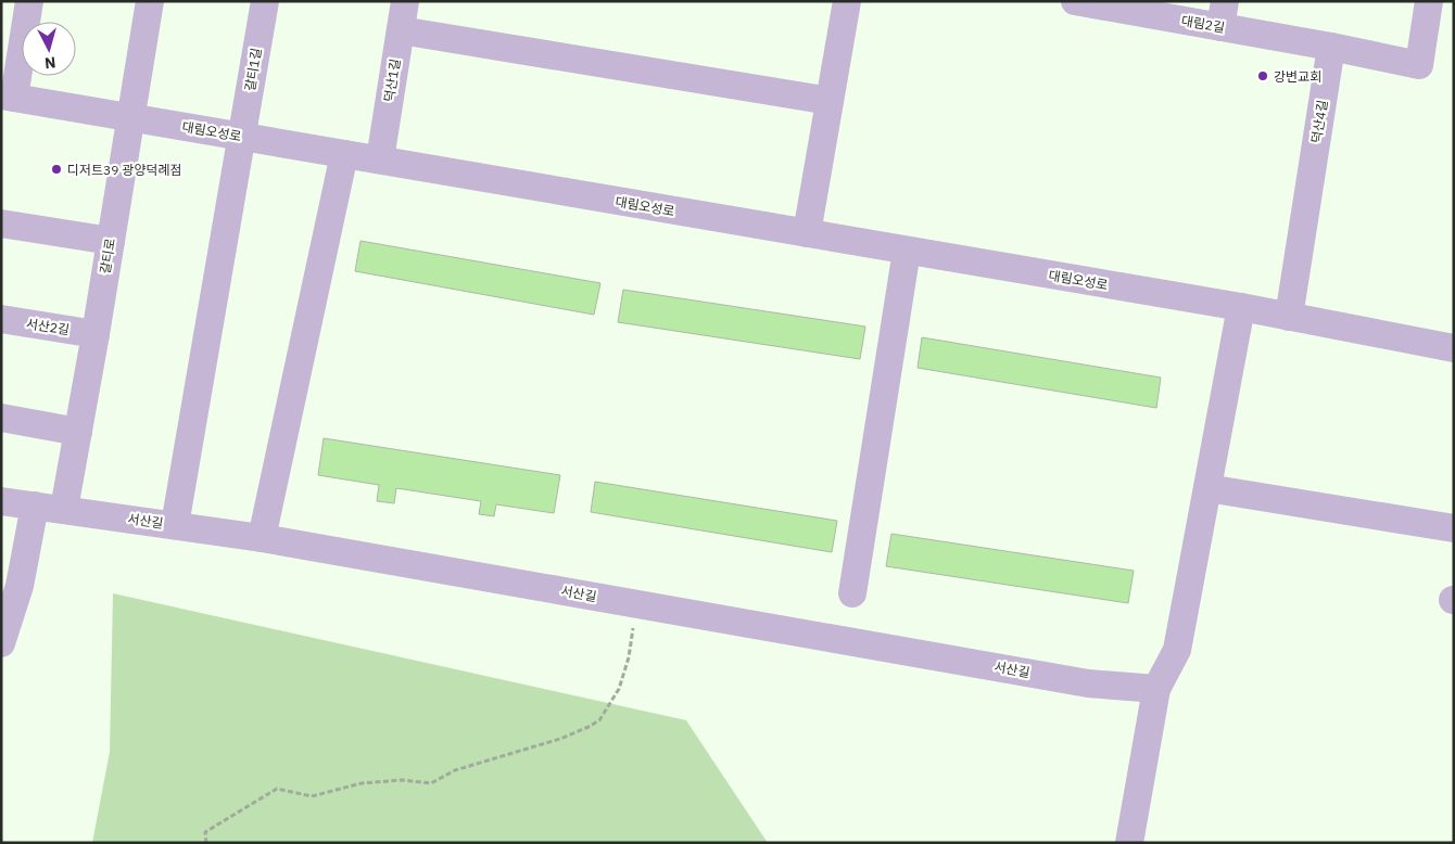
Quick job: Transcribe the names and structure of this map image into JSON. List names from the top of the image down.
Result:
{
  "streets": {
    "street": [
      "대림2길",
      "갈티1길",
      "덕산1길",
      "덕산4길",
      "대림오성로",
      "갈티로",
      "서산2길",
      "서산길"
    ]
  },
  "crossings": [
    ["대림2길", "덕산4길"],
    ["갈티1길", "대림오성로"],
    ["갈티1길", "서산길"],
    ["덕산1길", "대림오성로"],
    ["덕산4길", "대림오성로"],
    ["대림오성로", "갈티로"],
    ["갈티로", "서산2길"],
    ["갈티로", "서산길"]
  ],
  "places": ["강변교회", "디저트39 광양덕례점"],
  "north": "bottom"
}
